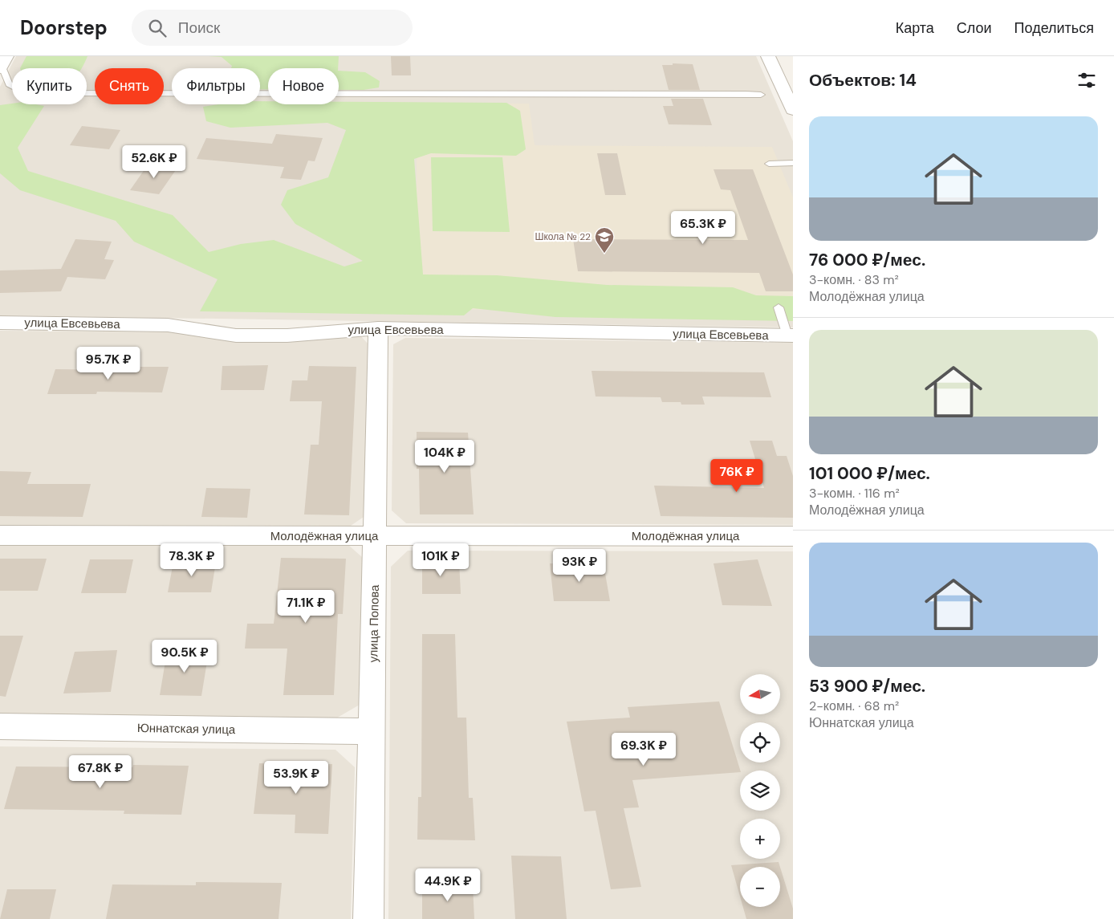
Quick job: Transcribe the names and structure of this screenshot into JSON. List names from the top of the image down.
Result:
{
  "streets": {
    "street": [
      "улица Евсевьева",
      "Молодёжная улица",
      "улица Попова",
      "Юннатская улица"
    ]
  },
  "crossings": [
    ["улица Евсевьева", "улица Попова"],
    ["Молодёжная улица", "улица Попова"],
    ["улица Попова", "Юннатская улица"]
  ],
  "places": {
    "school or university": ["Школа № 22"]
  },
  "north": "left",
  "page": {
    "header": "Doorstep",
    "search": "Поиск",
    "nav": ["Карта", "Слои", "Поделиться"],
    "heading": "Объектов: 14",
    "chip": [
      "Купить",
      "Снять",
      "Фильтры",
      "Новое"
    ],
    "list": [
      {
        "name": "76 000 ₽/мес.",
        "note": "3-комн. · 83 m² · Молодёжная улица"
      },
      {
        "name": "101 000 ₽/мес.",
        "note": "3-комн. · 116 m² · Молодёжная улица"
      },
      {
        "name": "53 900 ₽/мес.",
        "note": "2-комн. · 68 m² · Юннатская улица"
      }
    ],
    "price": [
      "52.6K ₽",
      "65.3K ₽",
      "95.7K ₽",
      "104K ₽",
      "76K ₽",
      "78.3K ₽",
      "101K ₽",
      "93K ₽",
      "71.1K ₽",
      "90.5K ₽",
      "69.3K ₽",
      "67.8K ₽",
      "53.9K ₽",
      "44.9K ₽"
    ],
    "map_buttons": ["+", "−"]
  }
}
